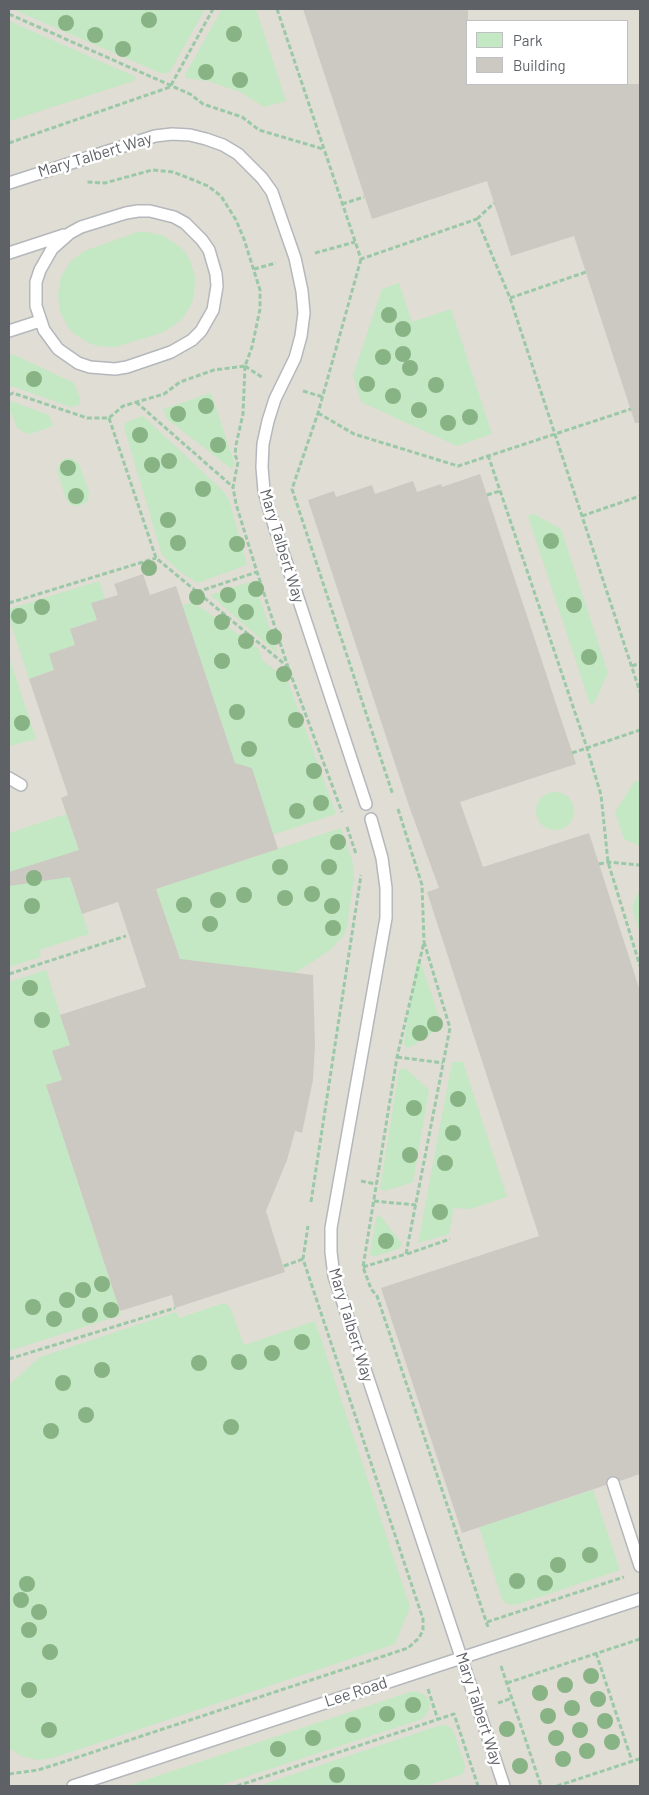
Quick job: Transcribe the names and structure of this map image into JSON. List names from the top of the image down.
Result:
{
  "streets": {
    "lane": ["Mary Talbert Way", "Lee Road"]
  },
  "crossings": [
    ["Mary Talbert Way", "Lee Road"]
  ],
  "legend": ["Park", "Building"]
}
